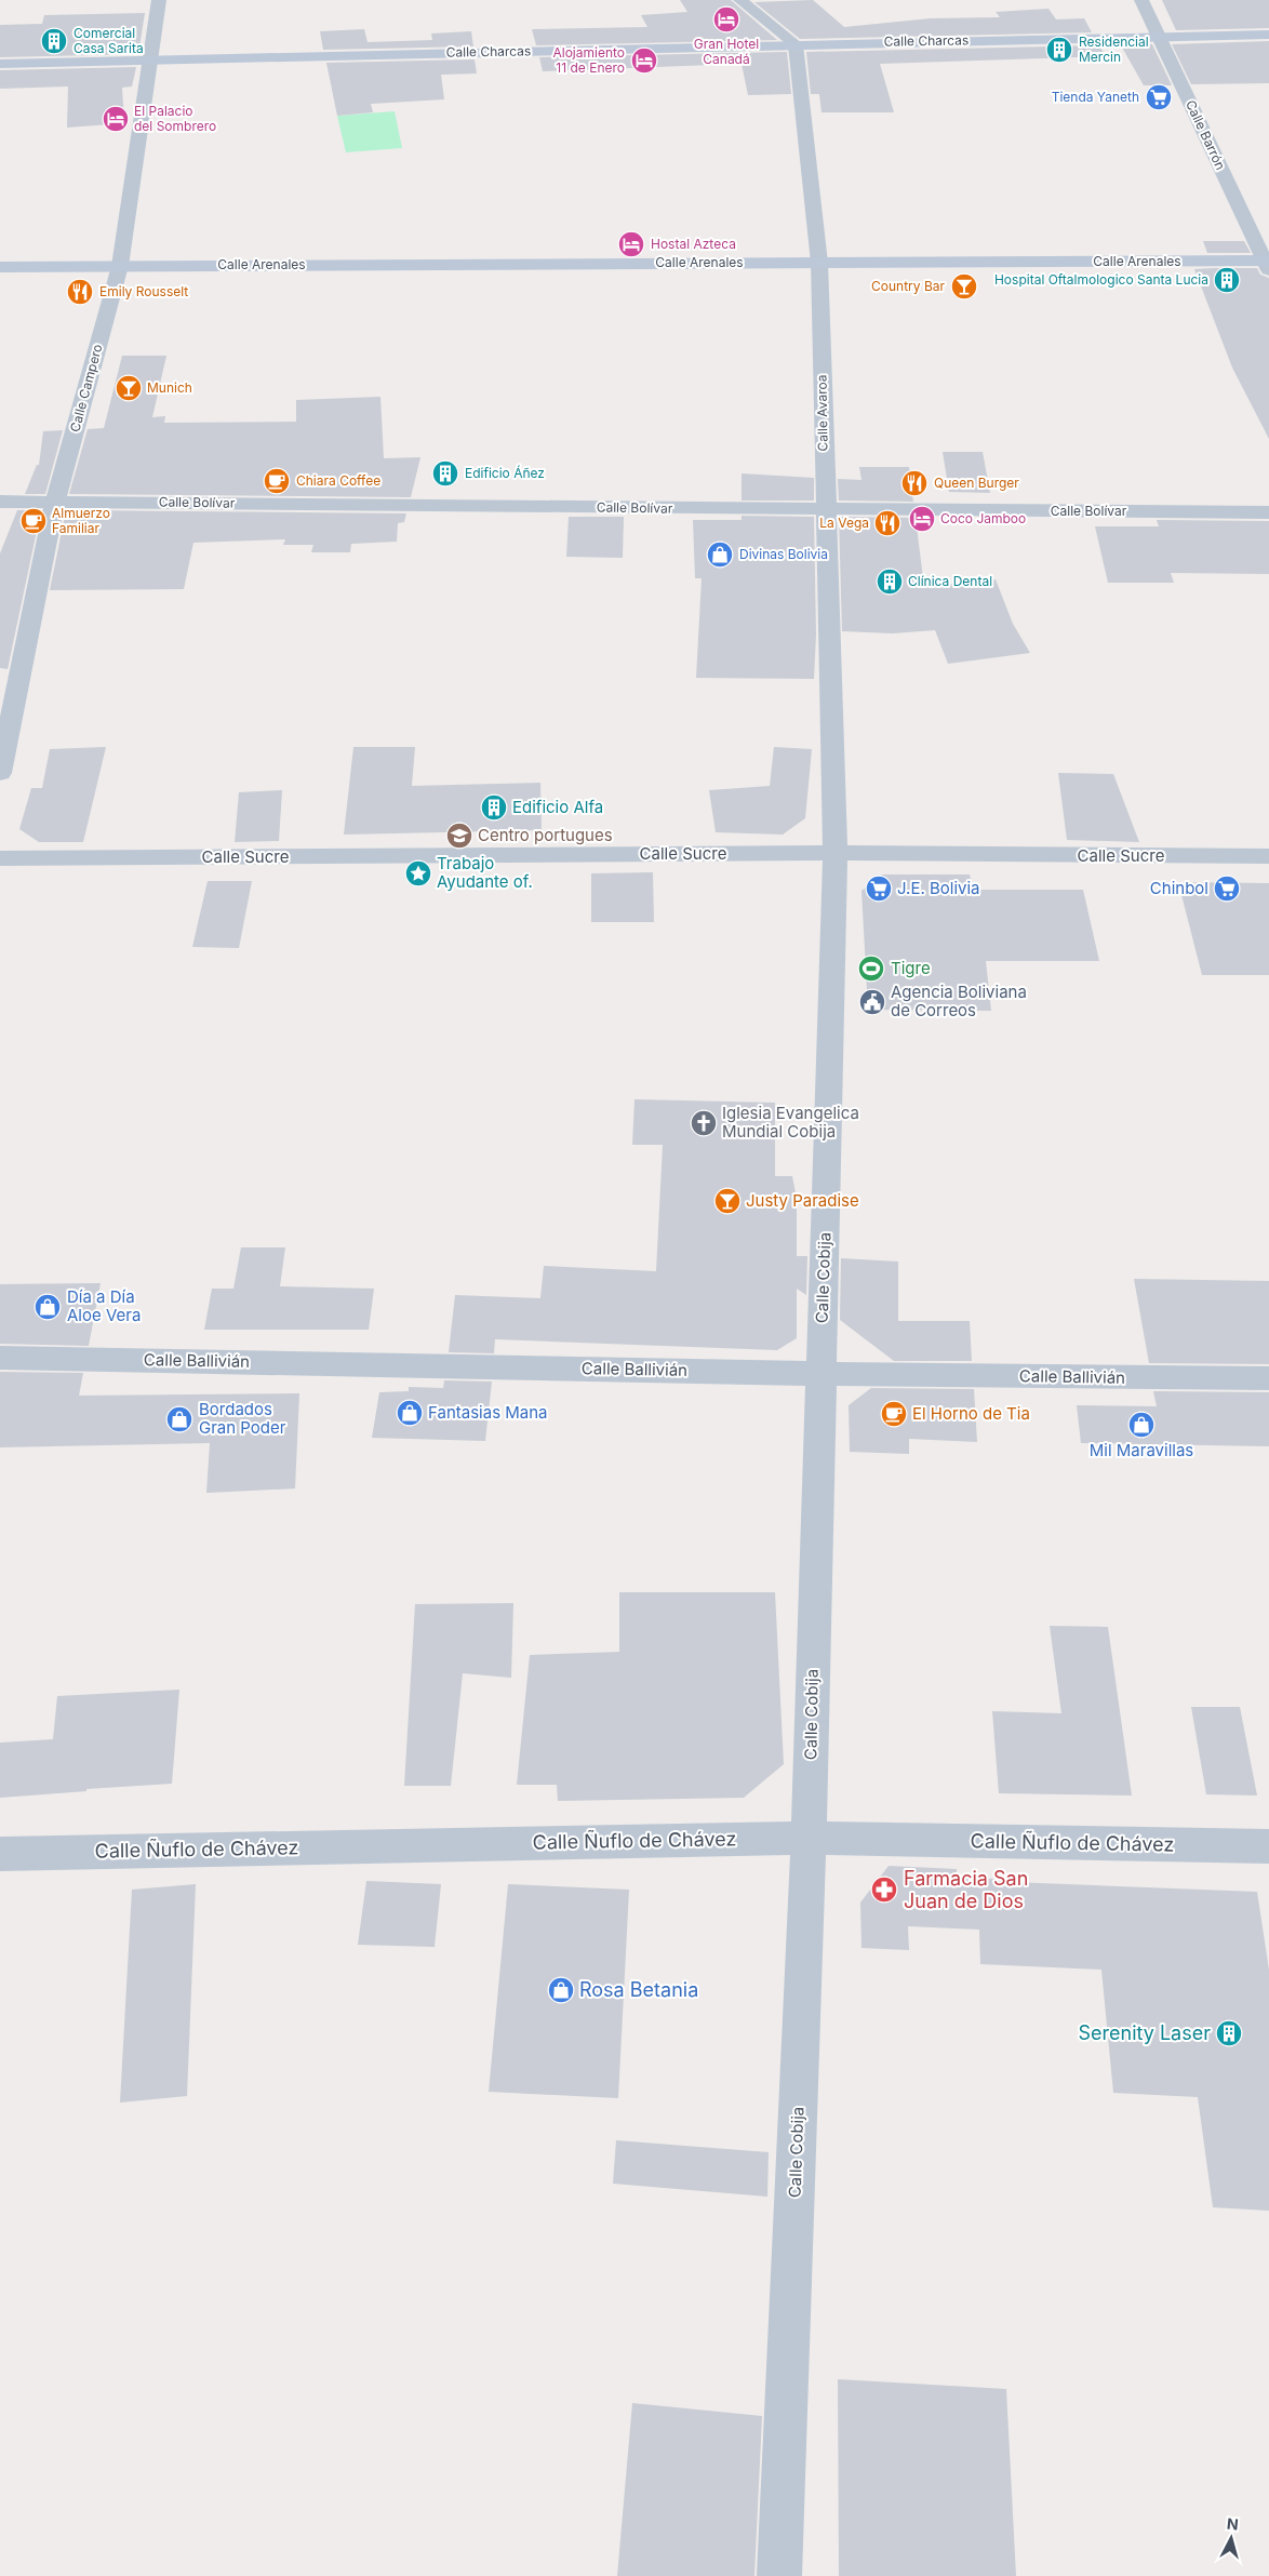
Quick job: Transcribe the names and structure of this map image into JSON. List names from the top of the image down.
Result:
{
  "streets": {
    "street": [
      "Calle Charcas",
      "Calle Barrón",
      "Calle Arenales",
      "Calle Campero",
      "Calle Avaroa",
      "Calle Bolívar",
      "Calle Sucre",
      "Calle Cobija",
      "Calle Ballivián",
      "Calle Ñuflo de Chávez"
    ]
  },
  "crossings": [
    ["Calle Charcas", "Calle Barrón"],
    ["Calle Charcas", "Calle Campero"],
    ["Calle Charcas", "Calle Avaroa"],
    ["Calle Barrón", "Calle Arenales"],
    ["Calle Arenales", "Calle Campero"],
    ["Calle Arenales", "Calle Avaroa"],
    ["Calle Campero", "Calle Bolívar"],
    ["Calle Avaroa", "Calle Bolívar"],
    ["Calle Avaroa", "Calle Sucre"],
    ["Calle Avaroa", "Calle Cobija"],
    ["Calle Sucre", "Calle Cobija"],
    ["Calle Cobija", "Calle Ballivián"],
    ["Calle Cobija", "Calle Ñuflo de Chávez"]
  ],
  "places": {
    "hotel": [
      "Gran Hotel Canadá",
      "Alojamiento 11 de Enero",
      "El Palacio del Sombrero",
      "Hostal Azteca",
      "Coco Jamboo"
    ],
    "building": [
      "Comercial Casa Sarita",
      "Residencial Mercin",
      "Hospital Oftalmologico Santa Lucia",
      "Edificio Áñez",
      "Clínica Dental",
      "Edificio Alfa",
      "Serenity Laser"
    ],
    "supermarket": ["Tienda Yaneth", "J.E. Bolivia", "Chinbol"],
    "bar": ["Country Bar", "Munich", "Justy Paradise"],
    "restaurant": ["Emily Rousselt", "Queen Burger", "La Vega"],
    "cafe": ["Chiara Coffee", "Almuerzo Familiar", "El Horno de Tia"],
    "shop": [
      "Divinas Bolivia",
      "Día a Día Aloe Vera",
      "Fantasias Mana",
      "Bordados Gran Poder",
      "Mil Maravillas",
      "Rosa Betania"
    ],
    "school or university": ["Centro portugues"],
    "place": ["Trabajo Ayudante of."],
    "sports": ["Tigre"],
    "public building": ["Agencia Boliviana de Correos"],
    "church": ["Iglesia Evangelica Mundial Cobija"],
    "pharmacy": ["Farmacia San Juan de Dios"]
  },
  "north": "top"
}
